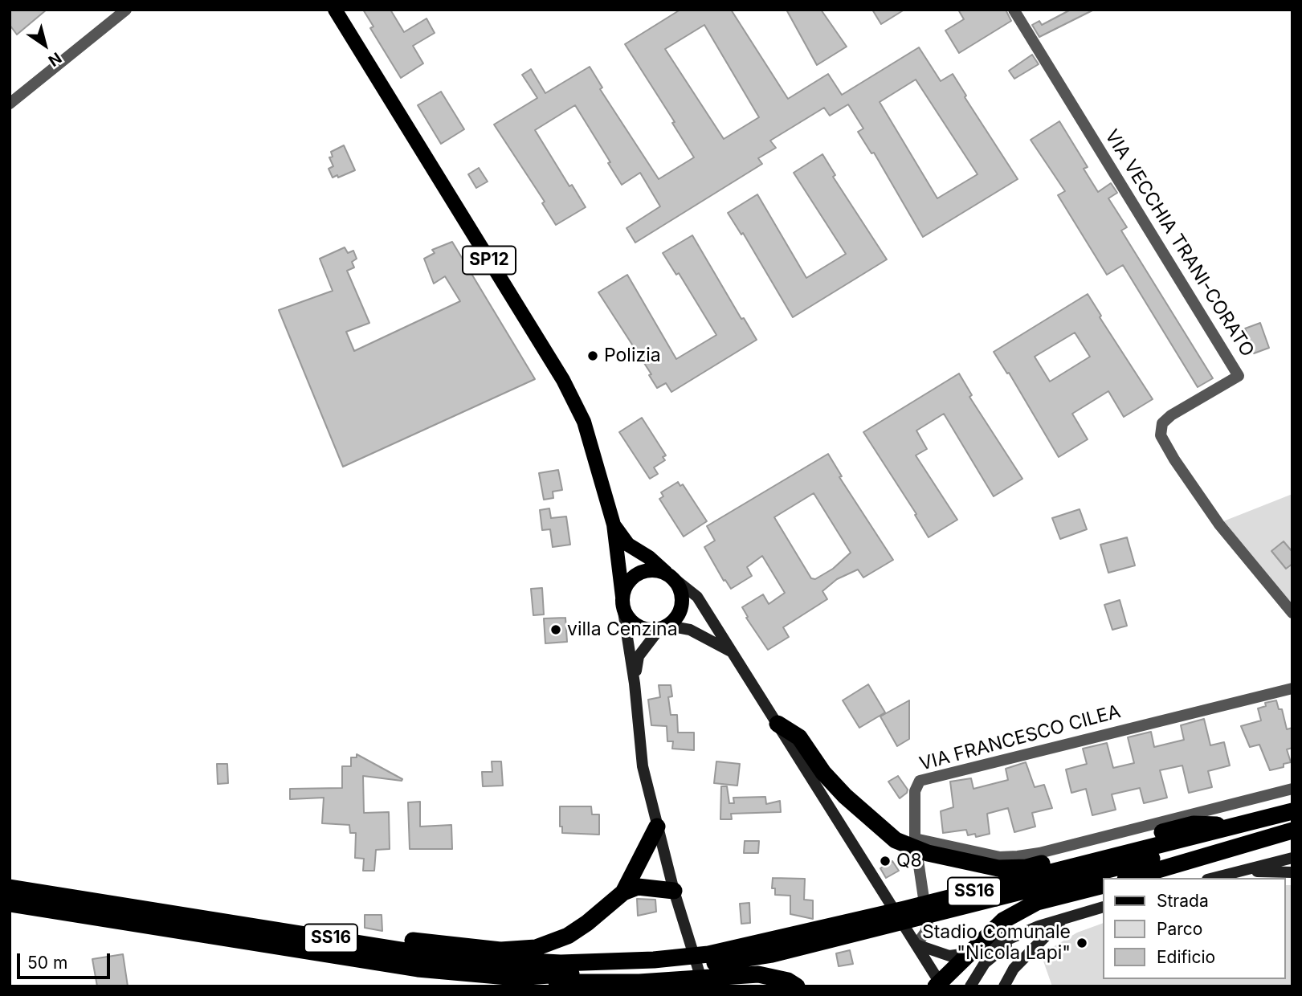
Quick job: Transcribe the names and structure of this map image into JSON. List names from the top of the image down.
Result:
{
  "streets": {
    "highway": ["SS16"],
    "main road": ["SP12"],
    "street": ["VIA VECCHIA TRANI-CORATO", "VIA FRANCESCO CILEA"]
  },
  "places": [
    "Polizia",
    "villa Cenzina",
    "Q8",
    "Stadio Comunale \"Nicola Lapi\""
  ],
  "legend": ["Strada", "Parco", "Edificio"],
  "scale_bar": "50 m",
  "north": "bottom right"
}
